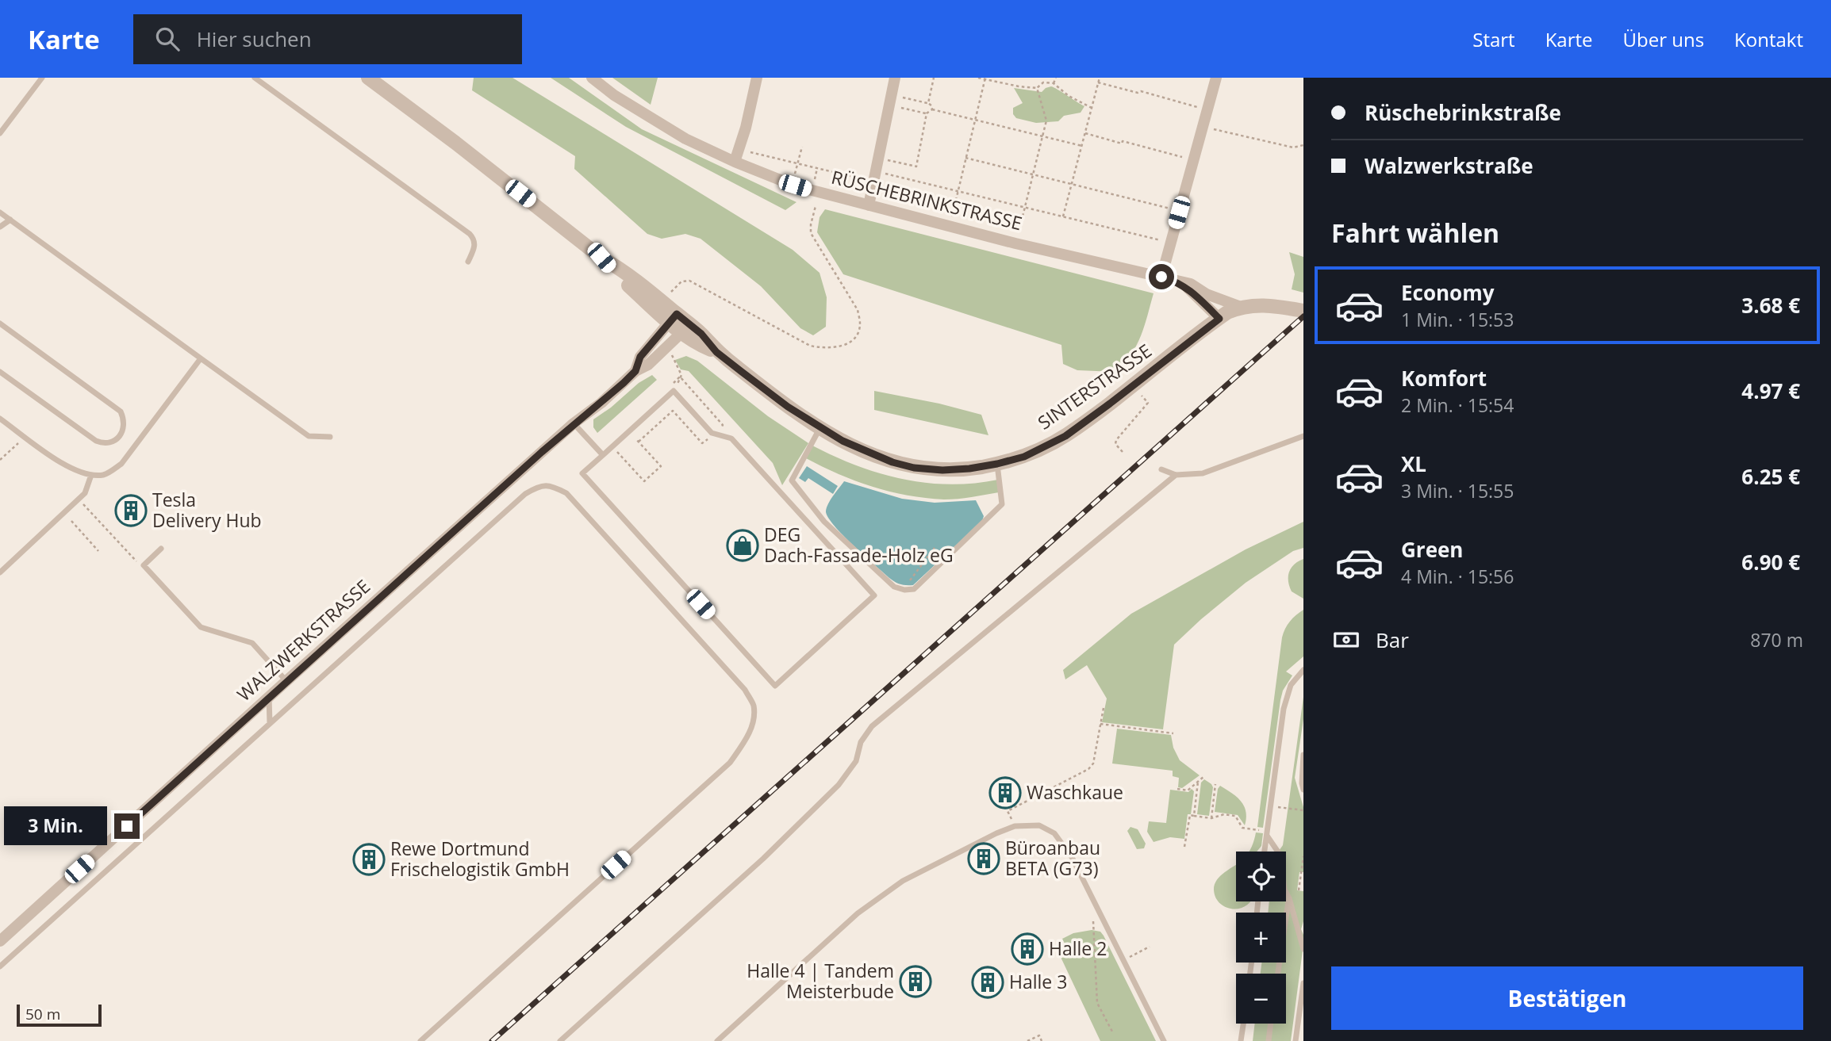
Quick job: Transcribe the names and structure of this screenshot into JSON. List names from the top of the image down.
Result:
{
  "streets": {
    "street": ["RÜSCHEBRINKSTRASSE", "SINTERSTRASSE", "WALZWERKSTRASSE"]
  },
  "crossings": [
    ["RÜSCHEBRINKSTRASSE", "SINTERSTRASSE"],
    ["SINTERSTRASSE", "WALZWERKSTRASSE"]
  ],
  "places": {
    "building": [
      "Tesla Delivery Hub",
      "Waschkaue",
      "Büroanbau BETA (G73)",
      "Rewe Dortmund Frischelogistik GmbH",
      "Halle 2",
      "Halle 4 | Tandem Meisterbude",
      "Halle 3"
    ],
    "shop": ["DEG Dach-Fassade-Holz eG"]
  },
  "scale_bar": "50 m",
  "page": {
    "header": "Karte",
    "search": "Hier suchen",
    "nav": [
      "Start",
      "Karte",
      "Über uns",
      "Kontakt"
    ],
    "banner": ["Rüschebrinkstraße", "Walzwerkstraße"],
    "heading": "Fahrt wählen",
    "list": [
      {
        "name": "Economy",
        "note": "1 Min. · 15:53",
        "value": "3.68 €"
      },
      {
        "name": "Komfort",
        "note": "2 Min. · 15:54",
        "value": "4.97 €"
      },
      {
        "name": "XL",
        "note": "3 Min. · 15:55",
        "value": "6.25 €"
      },
      {
        "name": "Green",
        "note": "4 Min. · 15:56",
        "value": "6.90 €"
      }
    ],
    "pay": ["Bar", "870 m"],
    "bubble": "3 Min.",
    "map_buttons": ["+", "−"],
    "buttons": "Bestätigen",
    "scale": "50 m"
  }
}
